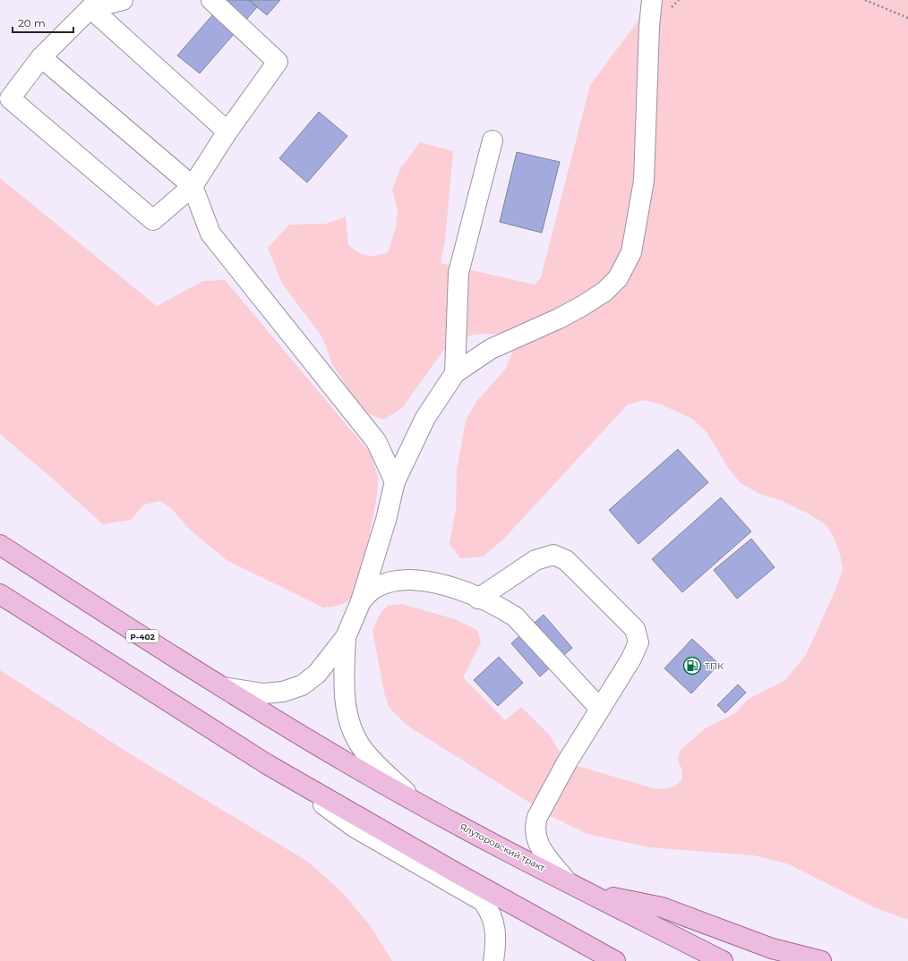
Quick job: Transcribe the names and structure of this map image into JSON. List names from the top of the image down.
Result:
{
  "streets": {
    "main road": ["Р-402", "Ялуторовский тракт"]
  },
  "crossings": [
    ["Р-402", "Ялуторовский тракт"]
  ],
  "places": {
    "fuel station": ["ТПК"]
  },
  "scale_bar": "20 m"
}
